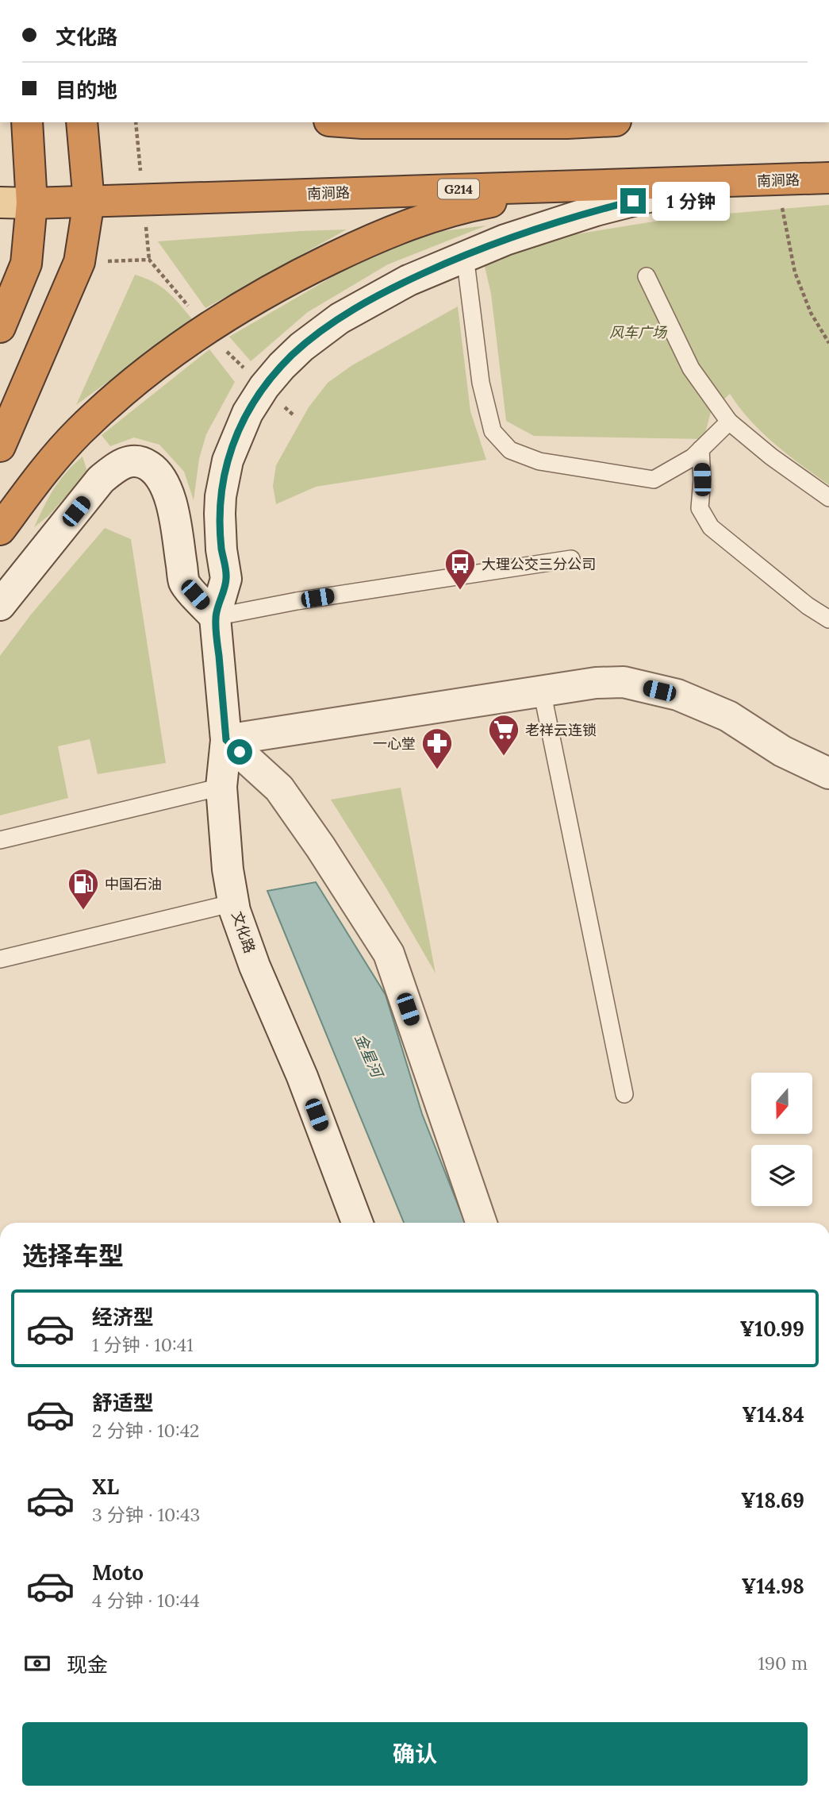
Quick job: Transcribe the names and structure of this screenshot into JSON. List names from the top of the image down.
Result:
{
  "streets": {
    "highway": ["南涧路", "G214"],
    "street": ["文化路"]
  },
  "water": ["金星河"],
  "parks": ["风车广场"],
  "places": {
    "bus stop": ["大理公交三分公司"],
    "supermarket": ["老祥云连锁"],
    "pharmacy": ["一心堂"],
    "fuel station": ["中国石油"]
  },
  "north": "bottom",
  "page": {
    "banner": ["文化路", "目的地"],
    "bubble": "1 分钟",
    "heading": "选择车型",
    "list": [
      {
        "name": "经济型",
        "note": "1 分钟 · 10:41",
        "value": "¥10.99"
      },
      {
        "name": "舒适型",
        "note": "2 分钟 · 10:42",
        "value": "¥14.84"
      },
      {
        "name": "XL",
        "note": "3 分钟 · 10:43",
        "value": "¥18.69"
      },
      {
        "name": "Moto",
        "note": "4 分钟 · 10:44",
        "value": "¥14.98"
      }
    ],
    "pay": ["现金", "190 m"],
    "buttons": "确认"
  }
}
